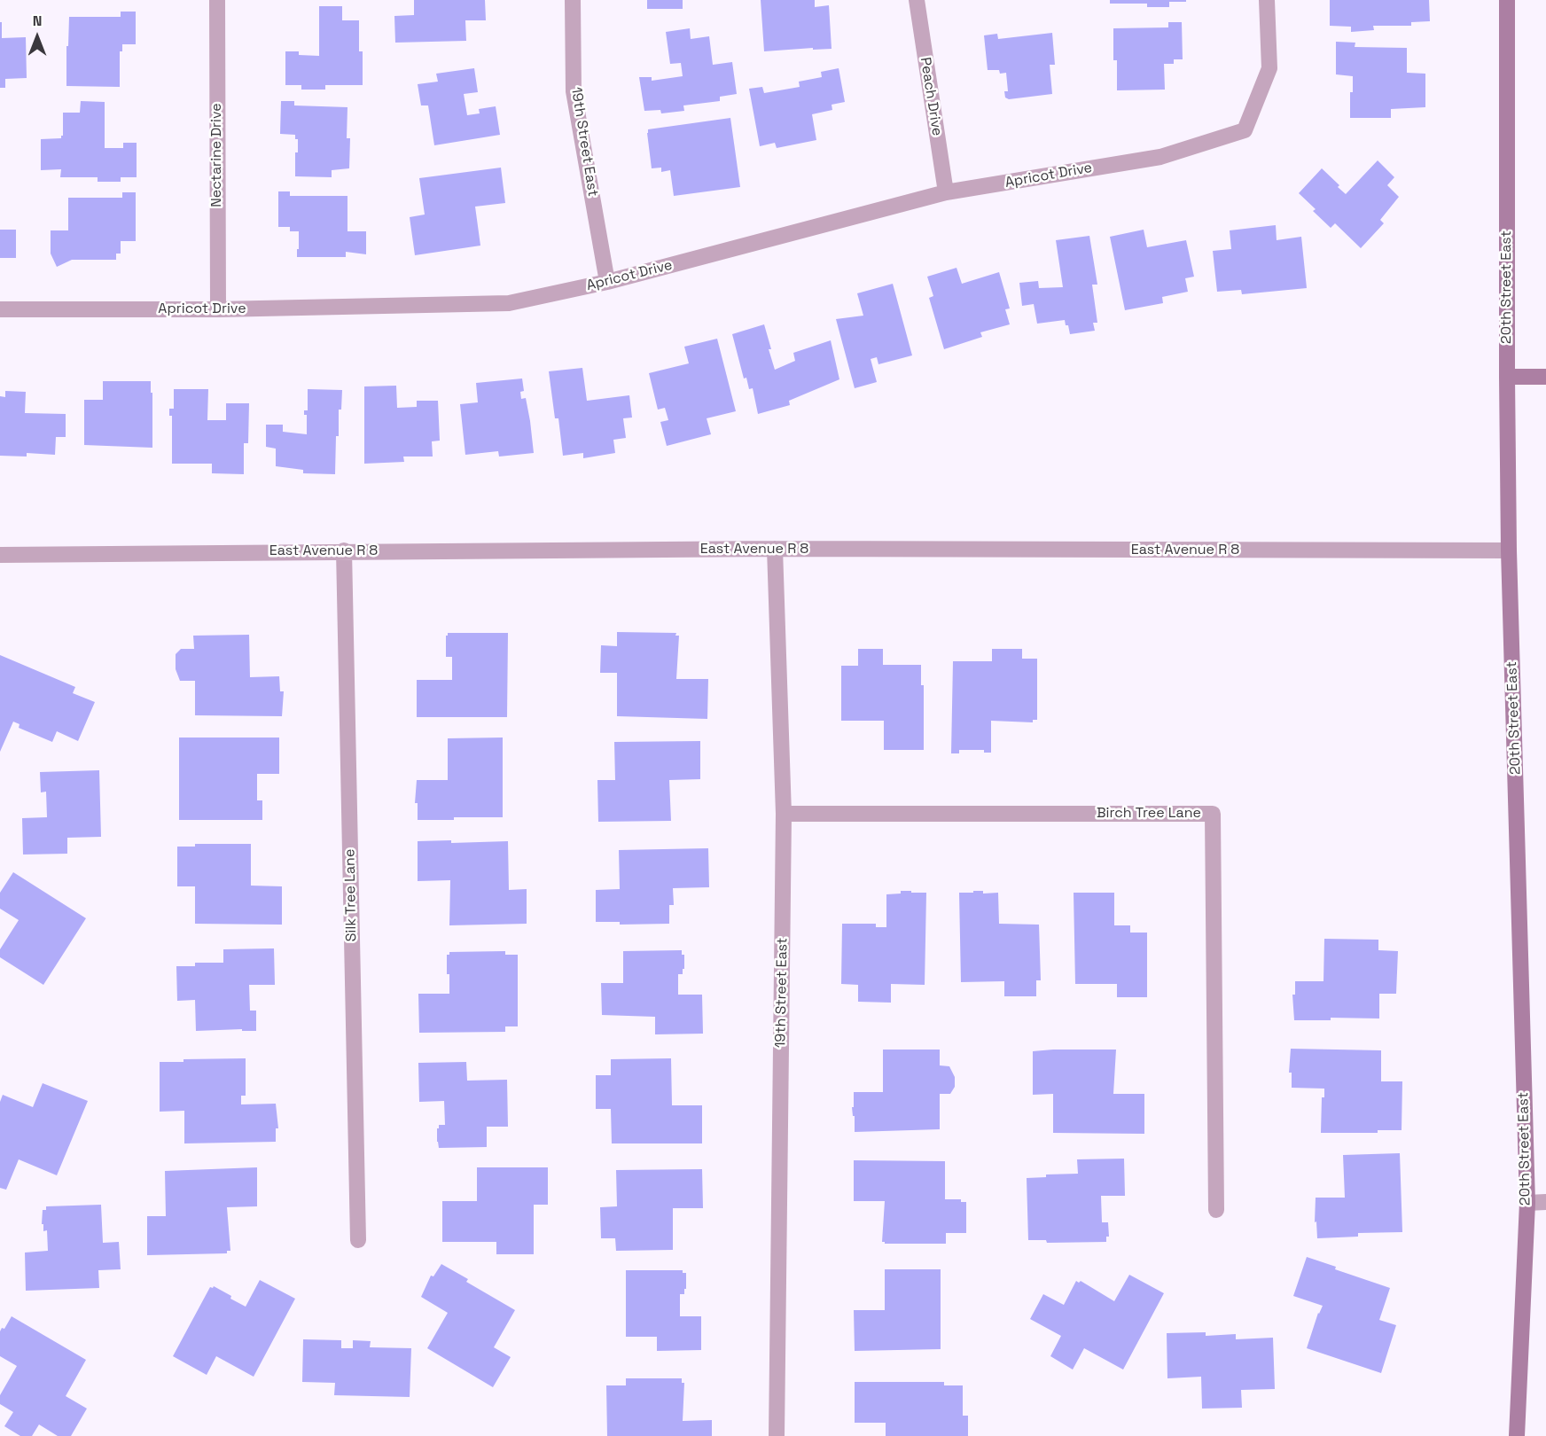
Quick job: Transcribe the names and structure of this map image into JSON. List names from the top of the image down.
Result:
{
  "streets": {
    "street": [
      "Peach Drive",
      "19th Street East",
      "Nectarine Drive",
      "Apricot Drive",
      "20th Street East",
      "East Avenue R 8",
      "Birch Tree Lane",
      "Silk Tree Lane"
    ]
  },
  "crossings": [
    ["Peach Drive", "Apricot Drive"],
    ["19th Street East", "Apricot Drive"],
    ["19th Street East", "East Avenue R 8"],
    ["19th Street East", "Birch Tree Lane"],
    ["Nectarine Drive", "Apricot Drive"],
    ["20th Street East", "East Avenue R 8"],
    ["East Avenue R 8", "Silk Tree Lane"]
  ],
  "north": "top"
}
